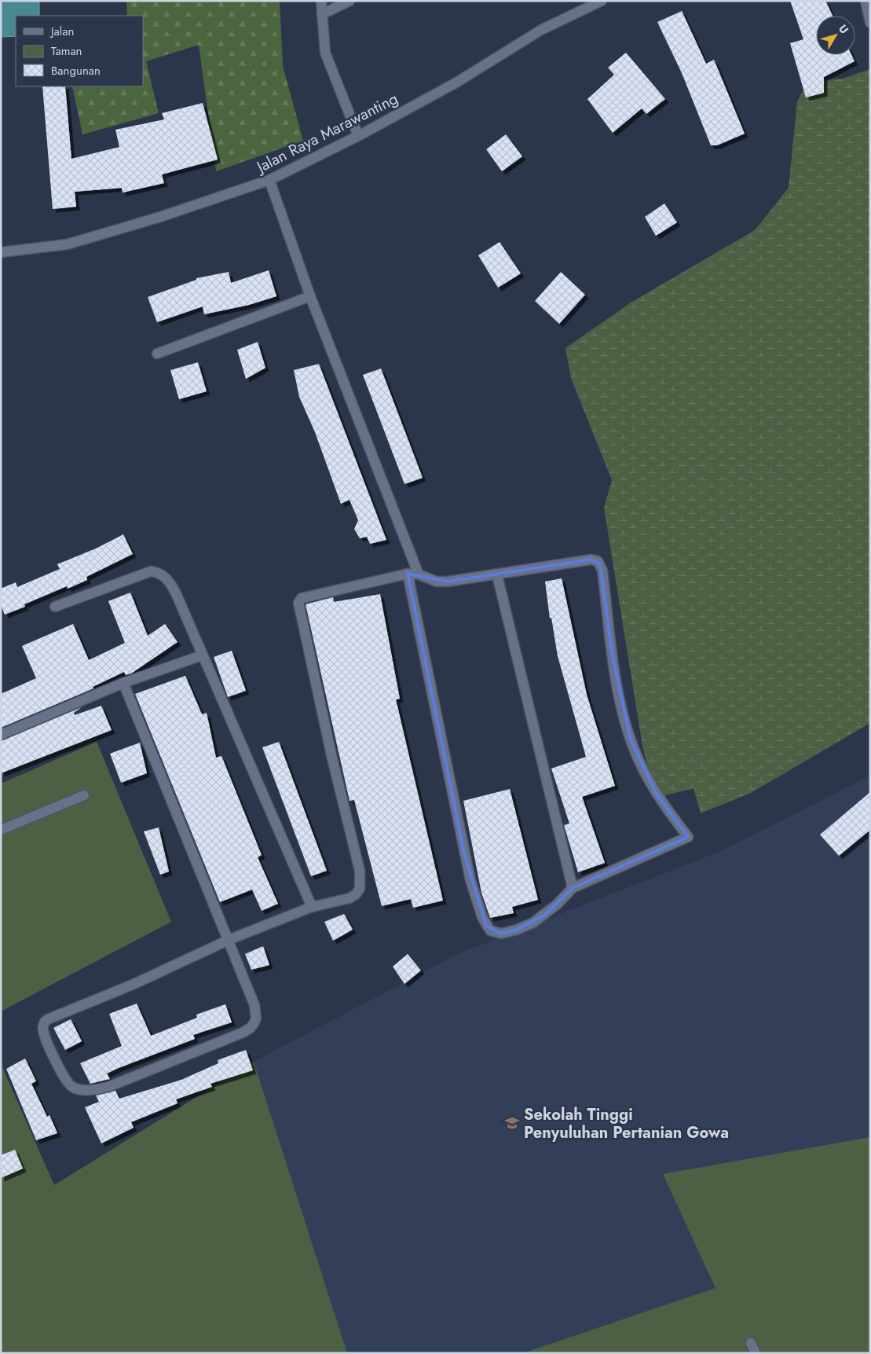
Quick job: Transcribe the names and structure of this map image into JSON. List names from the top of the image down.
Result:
{
  "streets": {
    "street": ["Jalan Raya Marawanting"]
  },
  "places": {
    "school or university": ["Sekolah Tinggi Penyuluhan Pertanian Gowa"]
  },
  "legend": ["Jalan", "Taman", "Bangunan"],
  "north": "top right"
}
